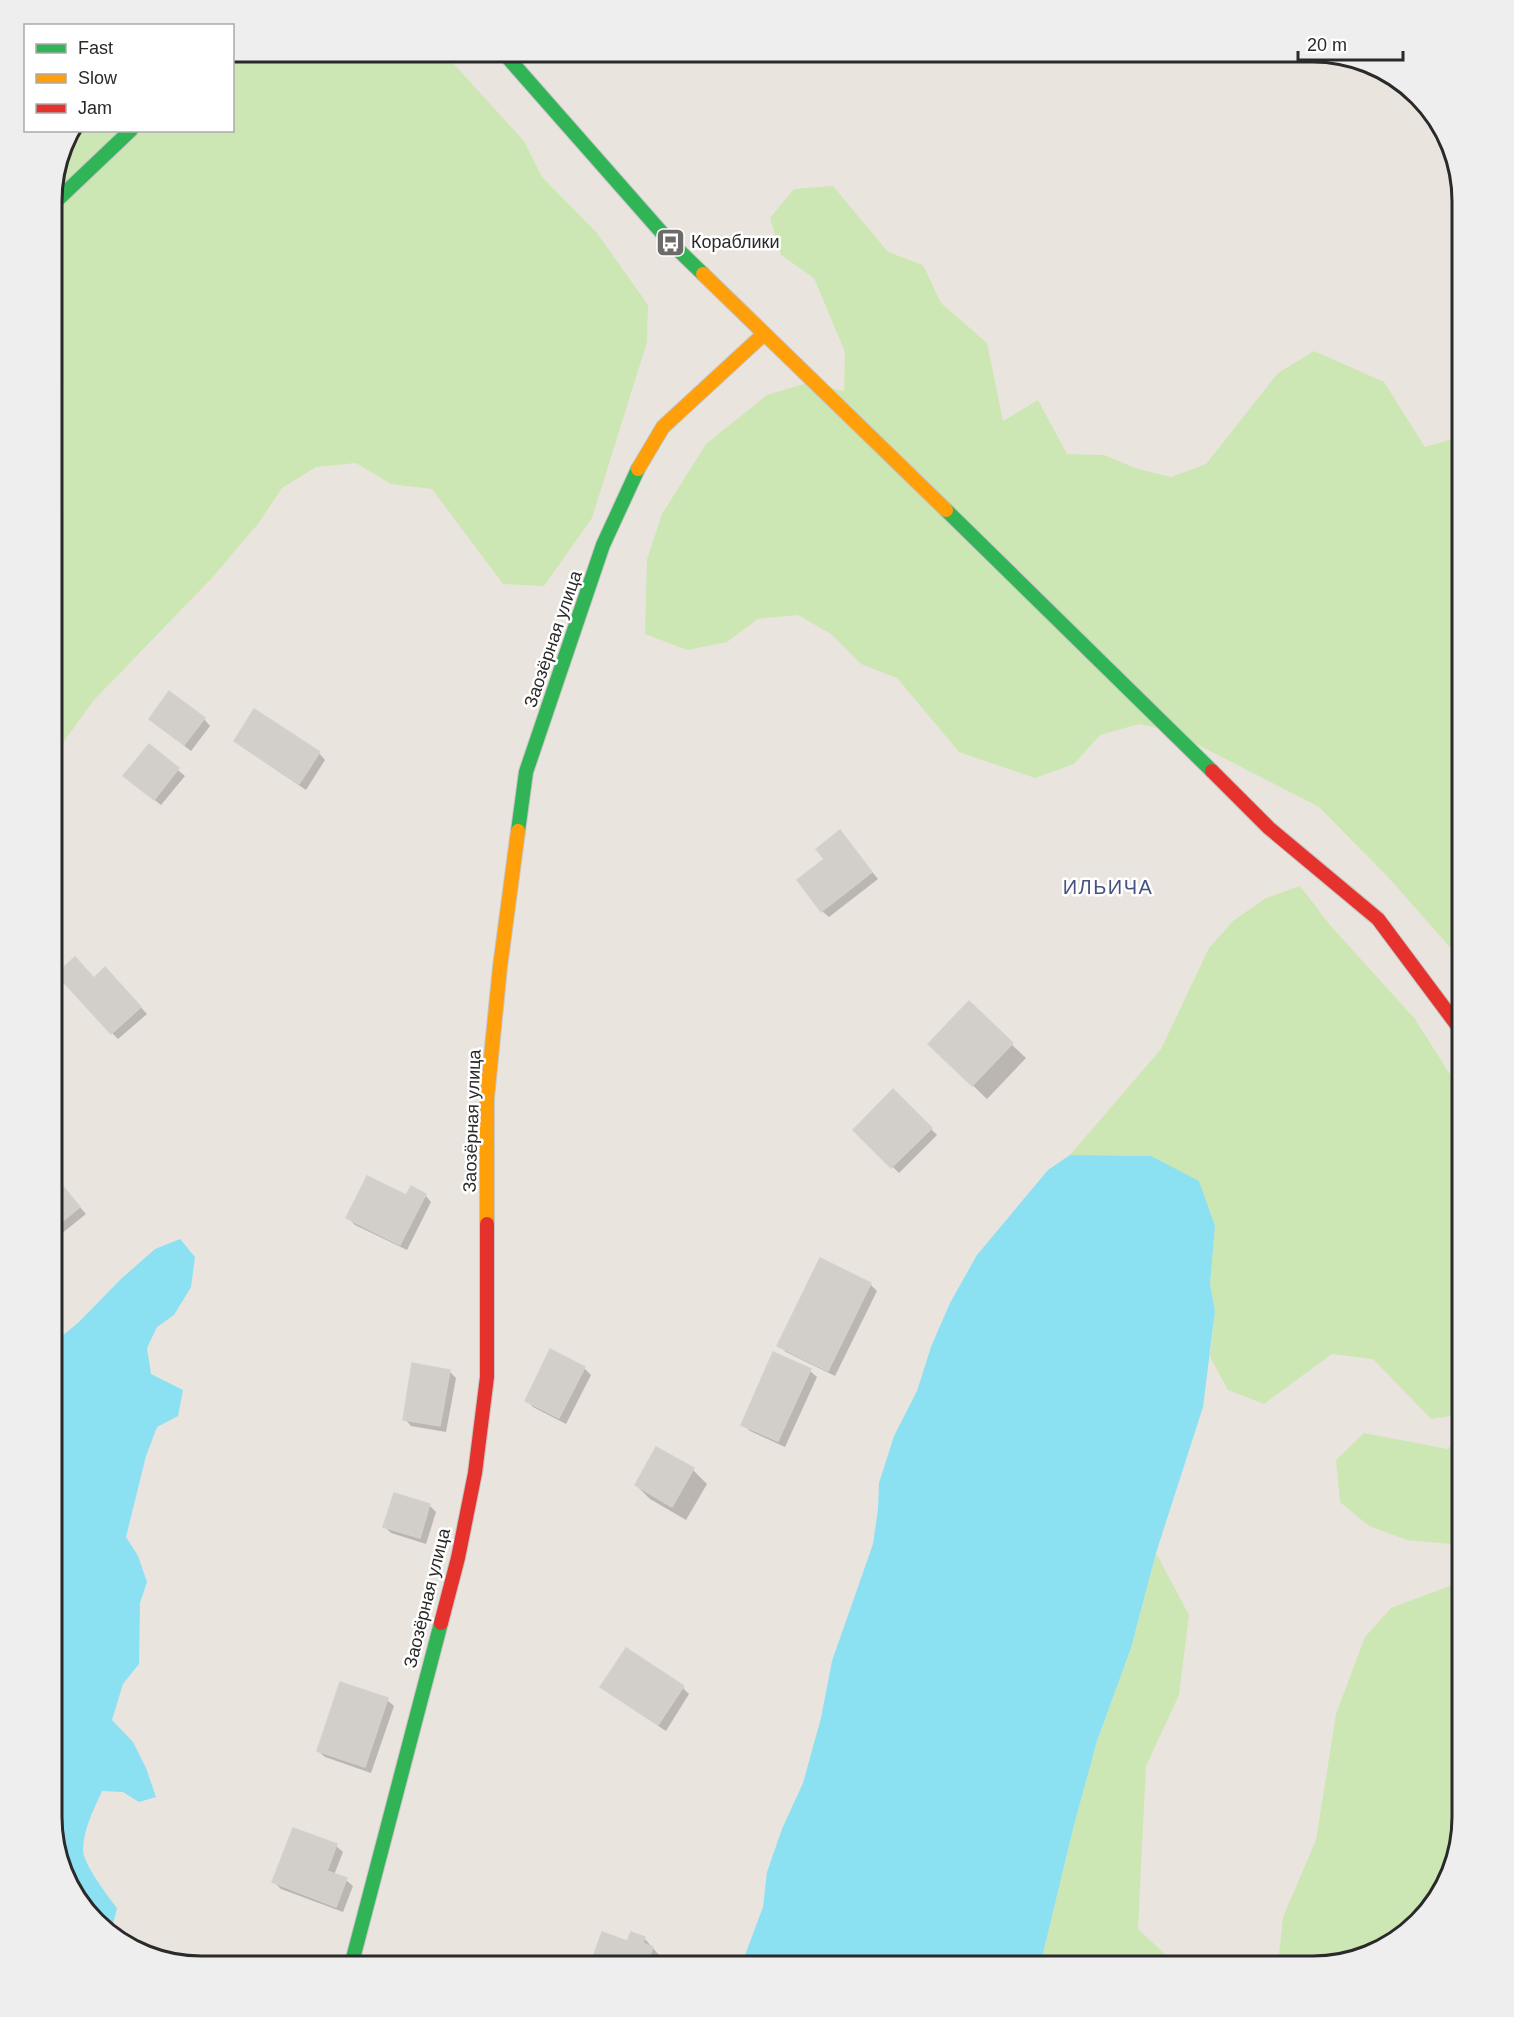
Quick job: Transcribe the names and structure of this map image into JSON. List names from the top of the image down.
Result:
{
  "streets": {
    "street": ["Заозёрная улица"]
  },
  "districts": ["ИЛЬИЧА"],
  "places": {
    "bus stop": ["Кораблики"]
  },
  "legend": ["Fast", "Slow", "Jam"],
  "scale_bar": "20 m"
}
